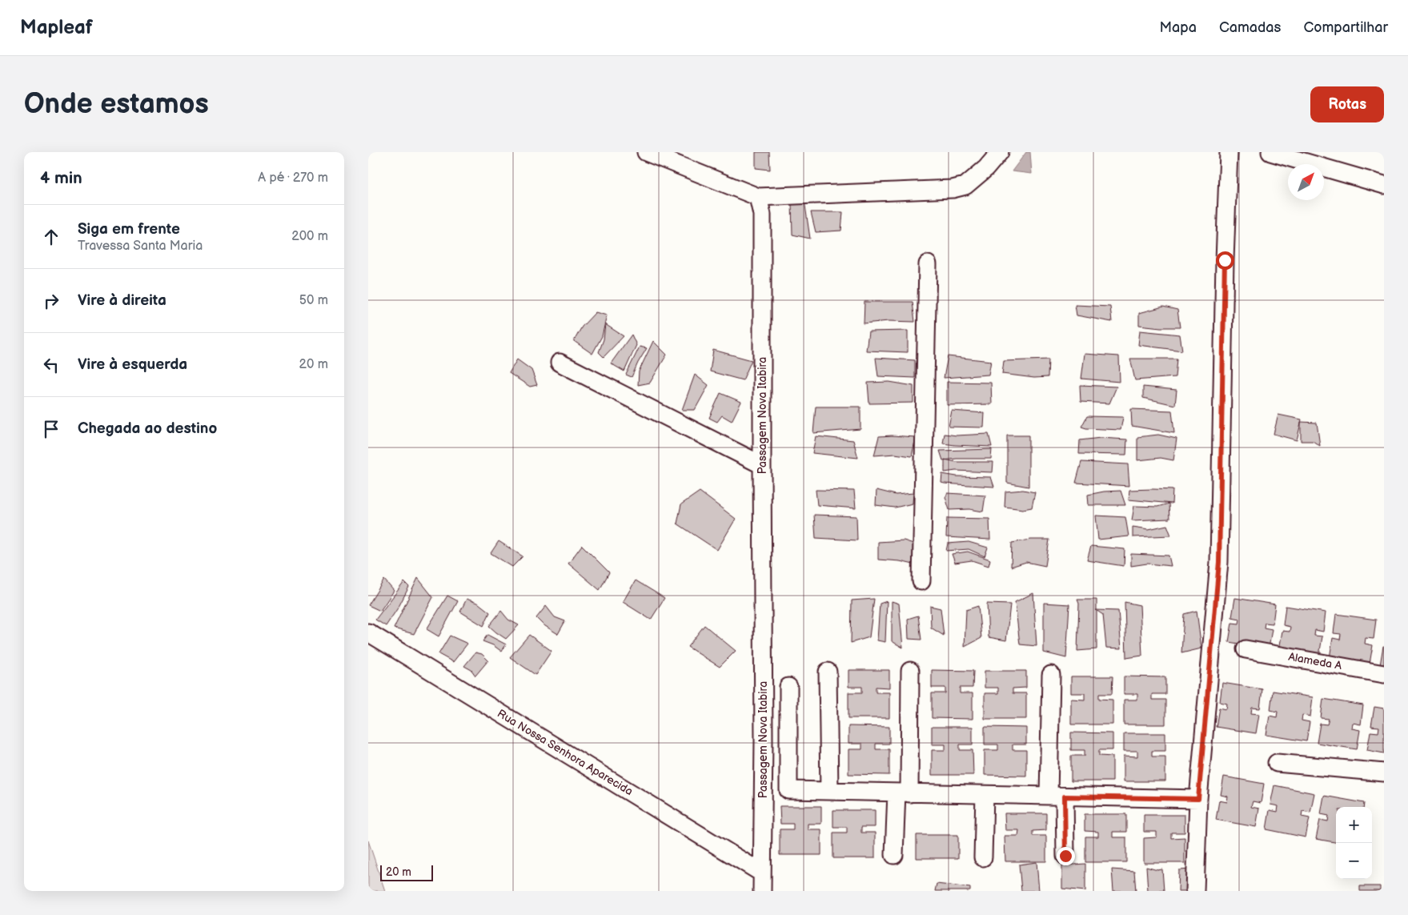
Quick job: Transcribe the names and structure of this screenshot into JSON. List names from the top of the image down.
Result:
{
  "streets": {
    "street": ["Passagem Nova Itabira", "Alameda A", "Rua Nossa Senhora Aparecida"]
  },
  "crossings": [
    ["Passagem Nova Itabira", "Rua Nossa Senhora Aparecida"]
  ],
  "scale_bar": "20 m",
  "north": "top right",
  "page": {
    "header": "Mapleaf",
    "nav": ["Mapa", "Camadas", "Compartilhar"],
    "buttons": "Rotas",
    "title": "Onde estamos",
    "heading": ["4 min", "A pé · 270 m"],
    "list": [
      ["Siga em frente", "Travessa Santa Maria", "200 m"],
      ["Vire à direita", "50 m"],
      ["Vire à esquerda", "20 m"],
      "Chegada ao destino"
    ],
    "map_buttons": ["+", "−"],
    "scale": "20 m"
  }
}
